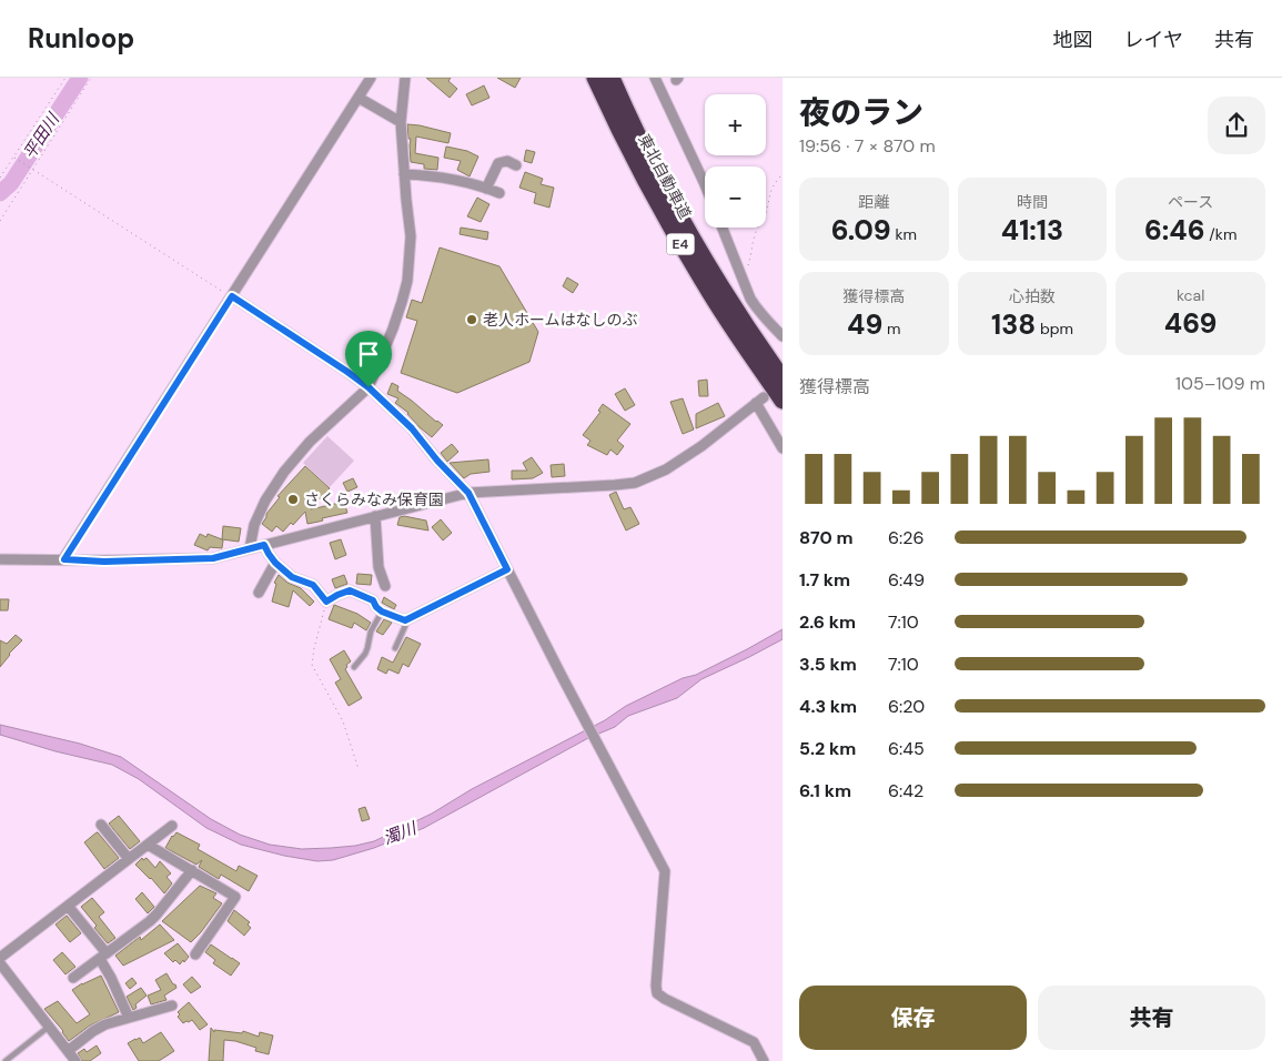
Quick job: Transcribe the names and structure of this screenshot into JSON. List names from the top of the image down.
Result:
{
  "streets": {
    "highway": ["東北自動車道", "E4"]
  },
  "water": ["平田川", "濁川"],
  "places": ["老人ホームはなしのぶ", "さくらみなみ保育園"],
  "page": {
    "header": "Runloop",
    "nav": ["地図", "レイヤ", "共有"],
    "heading": ["夜のラン", "19:56 · 7 × 870 m"],
    "map_buttons": ["+", "−"],
    "stats": [
      ["距離", "6.09 km"],
      ["時間", "41:13"],
      ["ペース", "6:46 /km"],
      ["獲得標高", "49 m"],
      ["心拍数", "138 bpm"],
      ["kcal", "469"]
    ],
    "chart": ["獲得標高", "105–109 m"],
    "list": [
      {
        "name": "870 m",
        "note": "6:26"
      },
      {
        "name": "1.7 km",
        "note": "6:49"
      },
      {
        "name": "2.6 km",
        "note": "7:10"
      },
      {
        "name": "3.5 km",
        "note": "7:10"
      },
      {
        "name": "4.3 km",
        "note": "6:20"
      },
      {
        "name": "5.2 km",
        "note": "6:45"
      },
      {
        "name": "6.1 km",
        "note": "6:42"
      }
    ],
    "buttons": ["保存", "共有"]
  }
}
